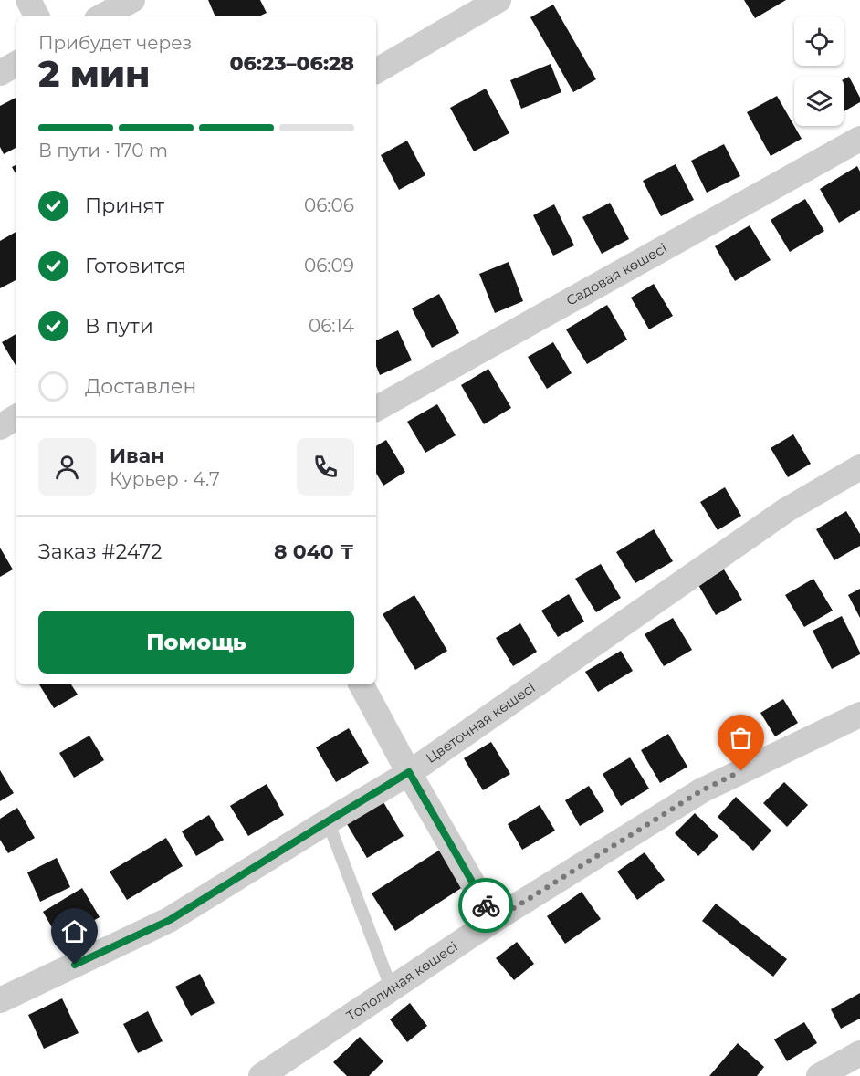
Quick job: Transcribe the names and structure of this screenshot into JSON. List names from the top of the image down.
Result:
{
  "streets": {
    "street": ["Садовая көшесі", "Цветочная көшесі", "Тополиная көшесі"]
  },
  "page": {
    "heading": ["2 мин", "Прибудет через", "06:23–06:28"],
    "panel": [
      "Иван",
      "Курьер · 4.7",
      "Заказ #2472",
      "8 040 ₸"
    ],
    "bar": "В пути · 170 m",
    "list": [
      ["Принят", "06:06"],
      ["Готовится", "06:09"],
      ["В пути", "06:14"],
      "Доставлен"
    ],
    "buttons": "Помощь"
  }
}
